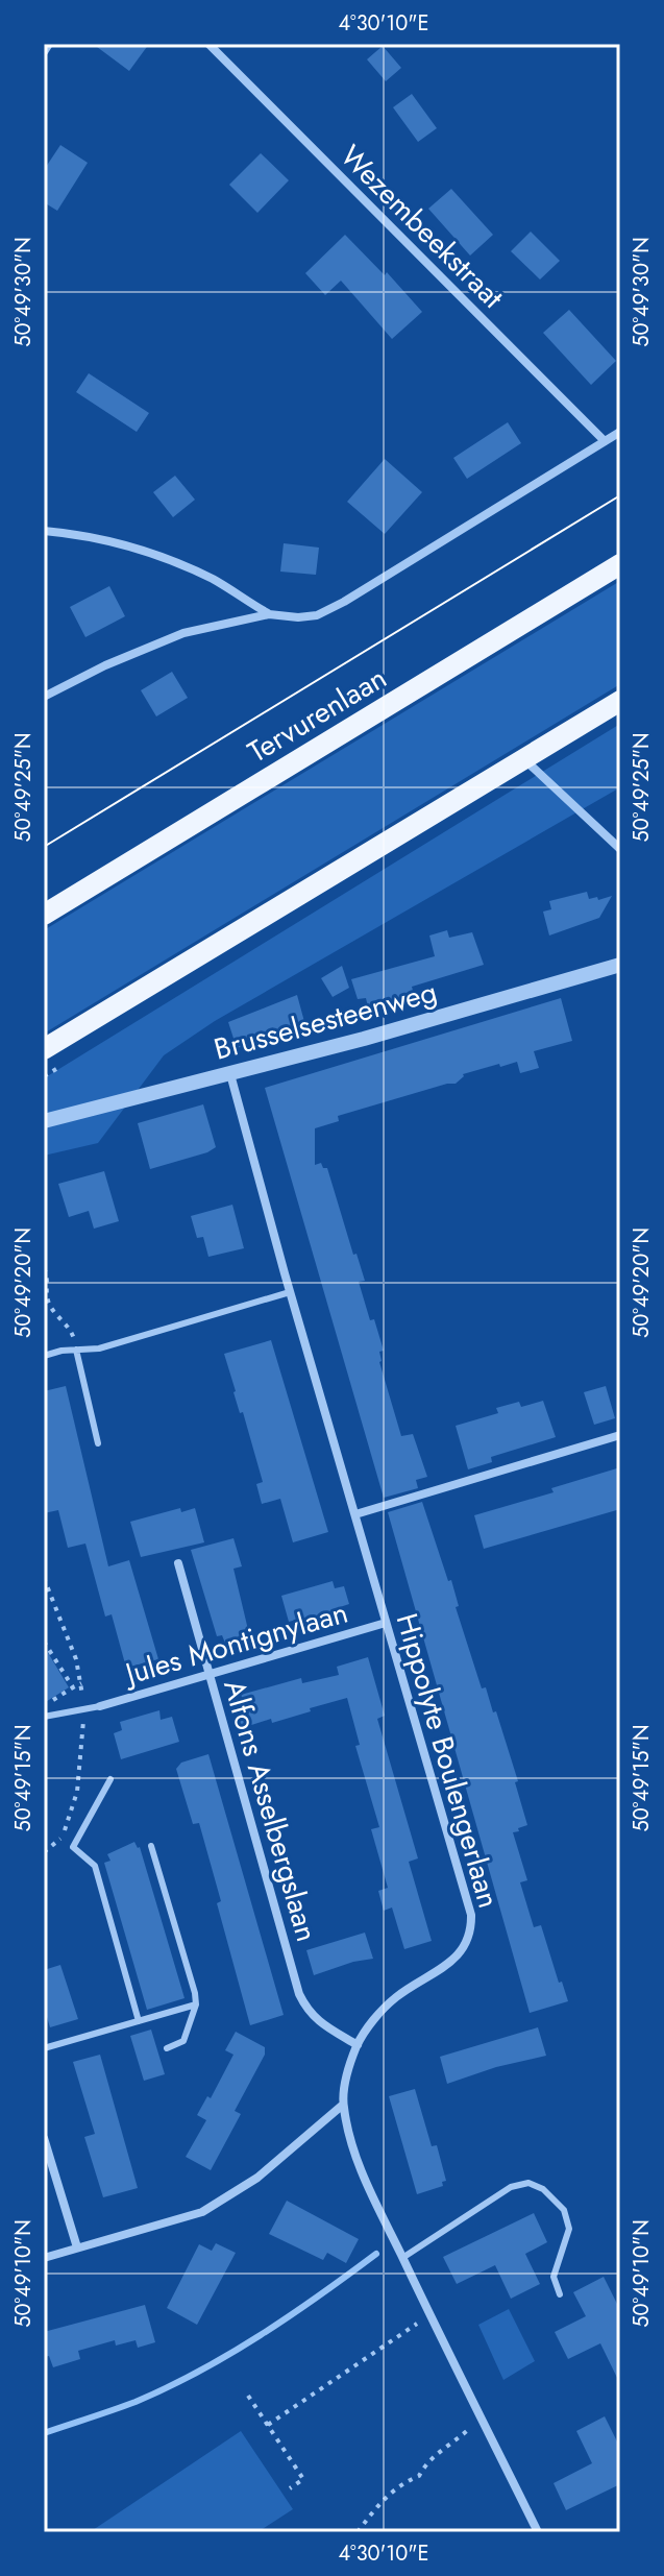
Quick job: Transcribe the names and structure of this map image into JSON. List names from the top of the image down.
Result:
{
  "streets": {
    "main road": ["Tervurenlaan"],
    "street": [
      "Wezembeekstraat",
      "Brusselsesteenweg",
      "Jules Montignylaan",
      "Hippolyte Boulengerlaan",
      "Alfons Asselbergslaan"
    ]
  },
  "crossings": [
    ["Brusselsesteenweg", "Hippolyte Boulengerlaan"],
    ["Jules Montignylaan", "Hippolyte Boulengerlaan"],
    ["Jules Montignylaan", "Alfons Asselbergslaan"],
    ["Hippolyte Boulengerlaan", "Alfons Asselbergslaan"]
  ],
  "coordinates": [
    "4°30'10\"E",
    "50°49'30\"N",
    "50°49'25\"N",
    "50°49'20\"N",
    "50°49'15\"N",
    "50°49'10\"N"
  ]
}
